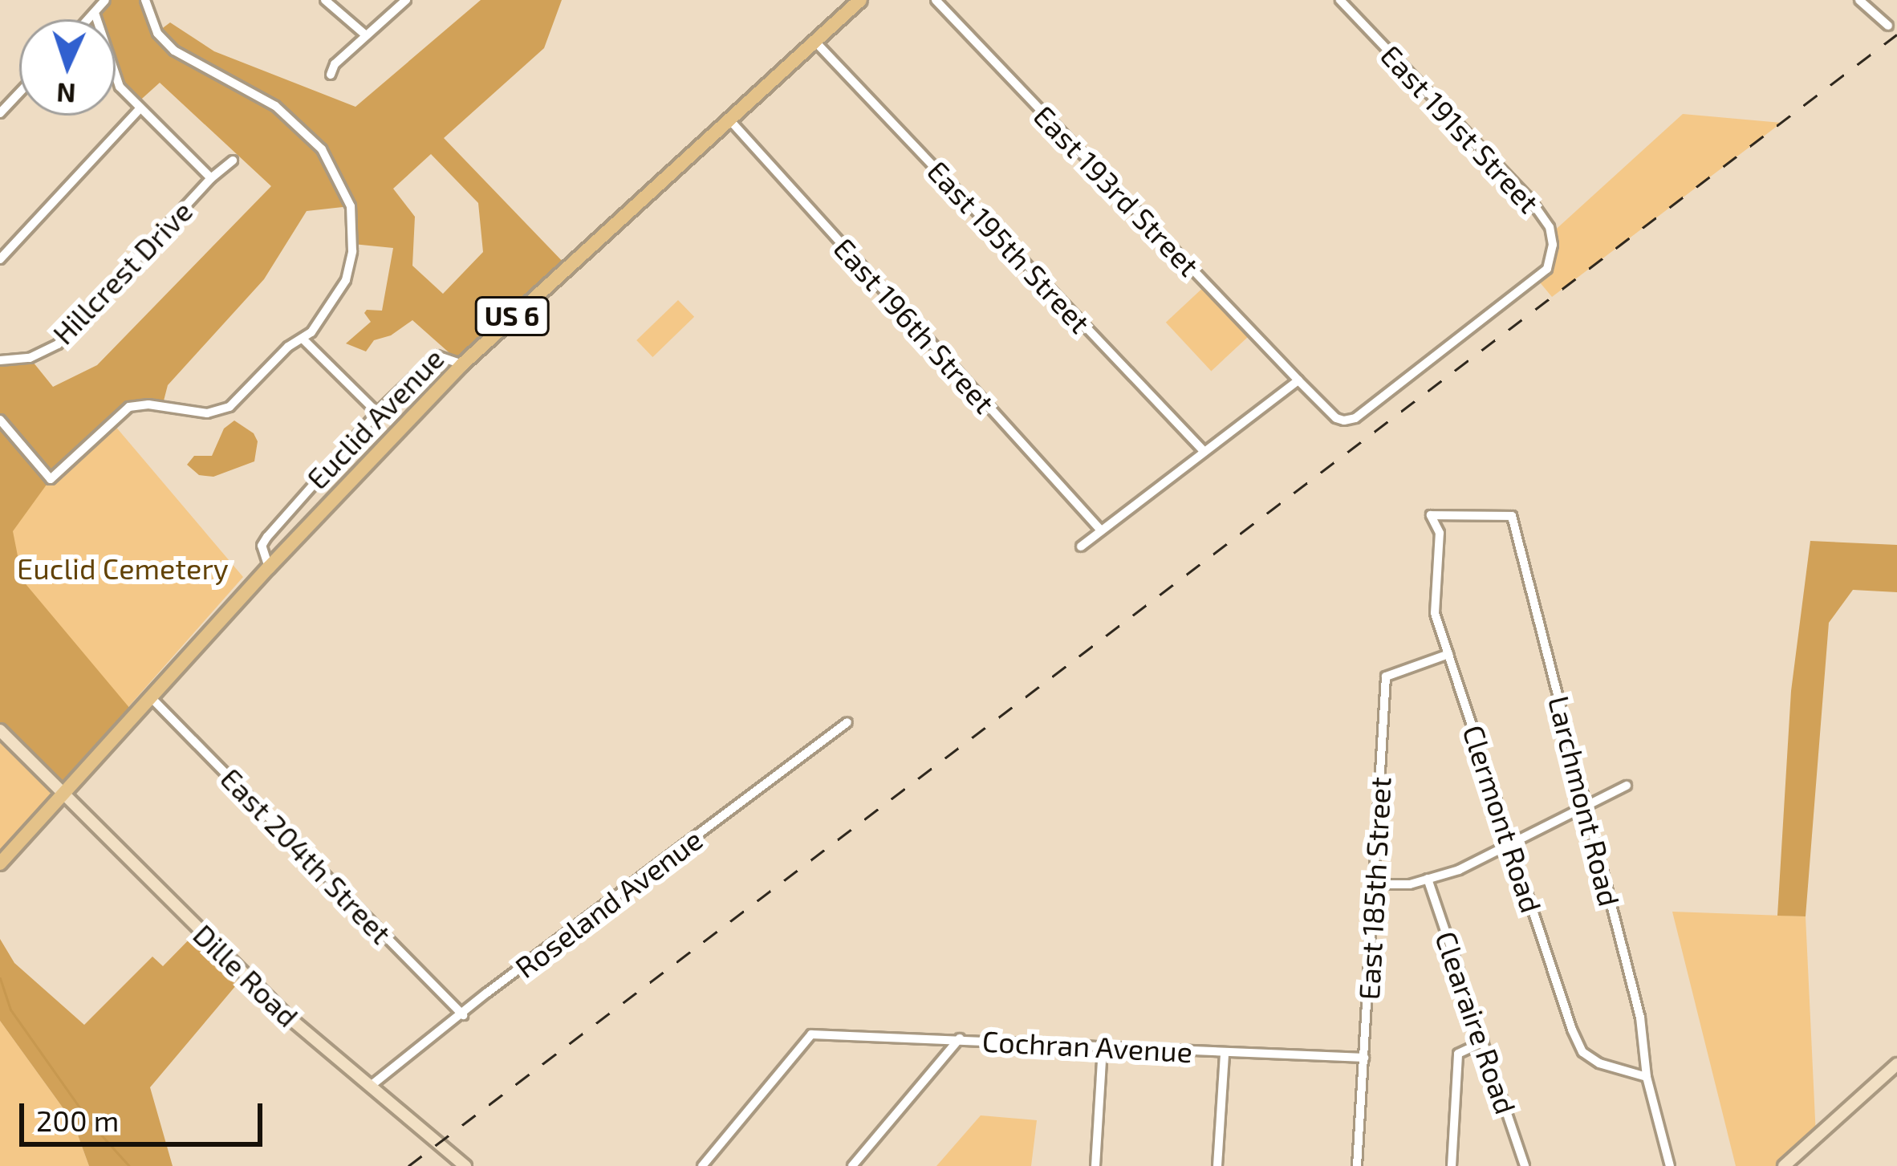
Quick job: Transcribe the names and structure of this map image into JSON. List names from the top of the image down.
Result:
{
  "streets": {
    "main road": ["US 6", "Euclid Avenue"],
    "street": [
      "East 191st Street",
      "East 193rd Street",
      "East 195th Street",
      "Hillcrest Drive",
      "East 196th Street",
      "Larchmont Road",
      "Clermont Road",
      "East 204th Street",
      "East 185th Street",
      "Roseland Avenue",
      "Dille Road",
      "Clearaire Road",
      "Cochran Avenue"
    ]
  },
  "crossings": [
    ["East 191st Street", "East 193rd Street"],
    ["East 195th Street", "Euclid Avenue"],
    ["East 196th Street", "Euclid Avenue"],
    ["Euclid Avenue", "East 204th Street"],
    ["Euclid Avenue", "Dille Road"],
    ["Larchmont Road", "Clermont Road"],
    ["Clermont Road", "East 185th Street"],
    ["East 204th Street", "Roseland Avenue"],
    ["East 185th Street", "Cochran Avenue"],
    ["Roseland Avenue", "Dille Road"]
  ],
  "parks": ["Euclid Cemetery"],
  "scale_bar": "200 m",
  "north": "bottom"
}
